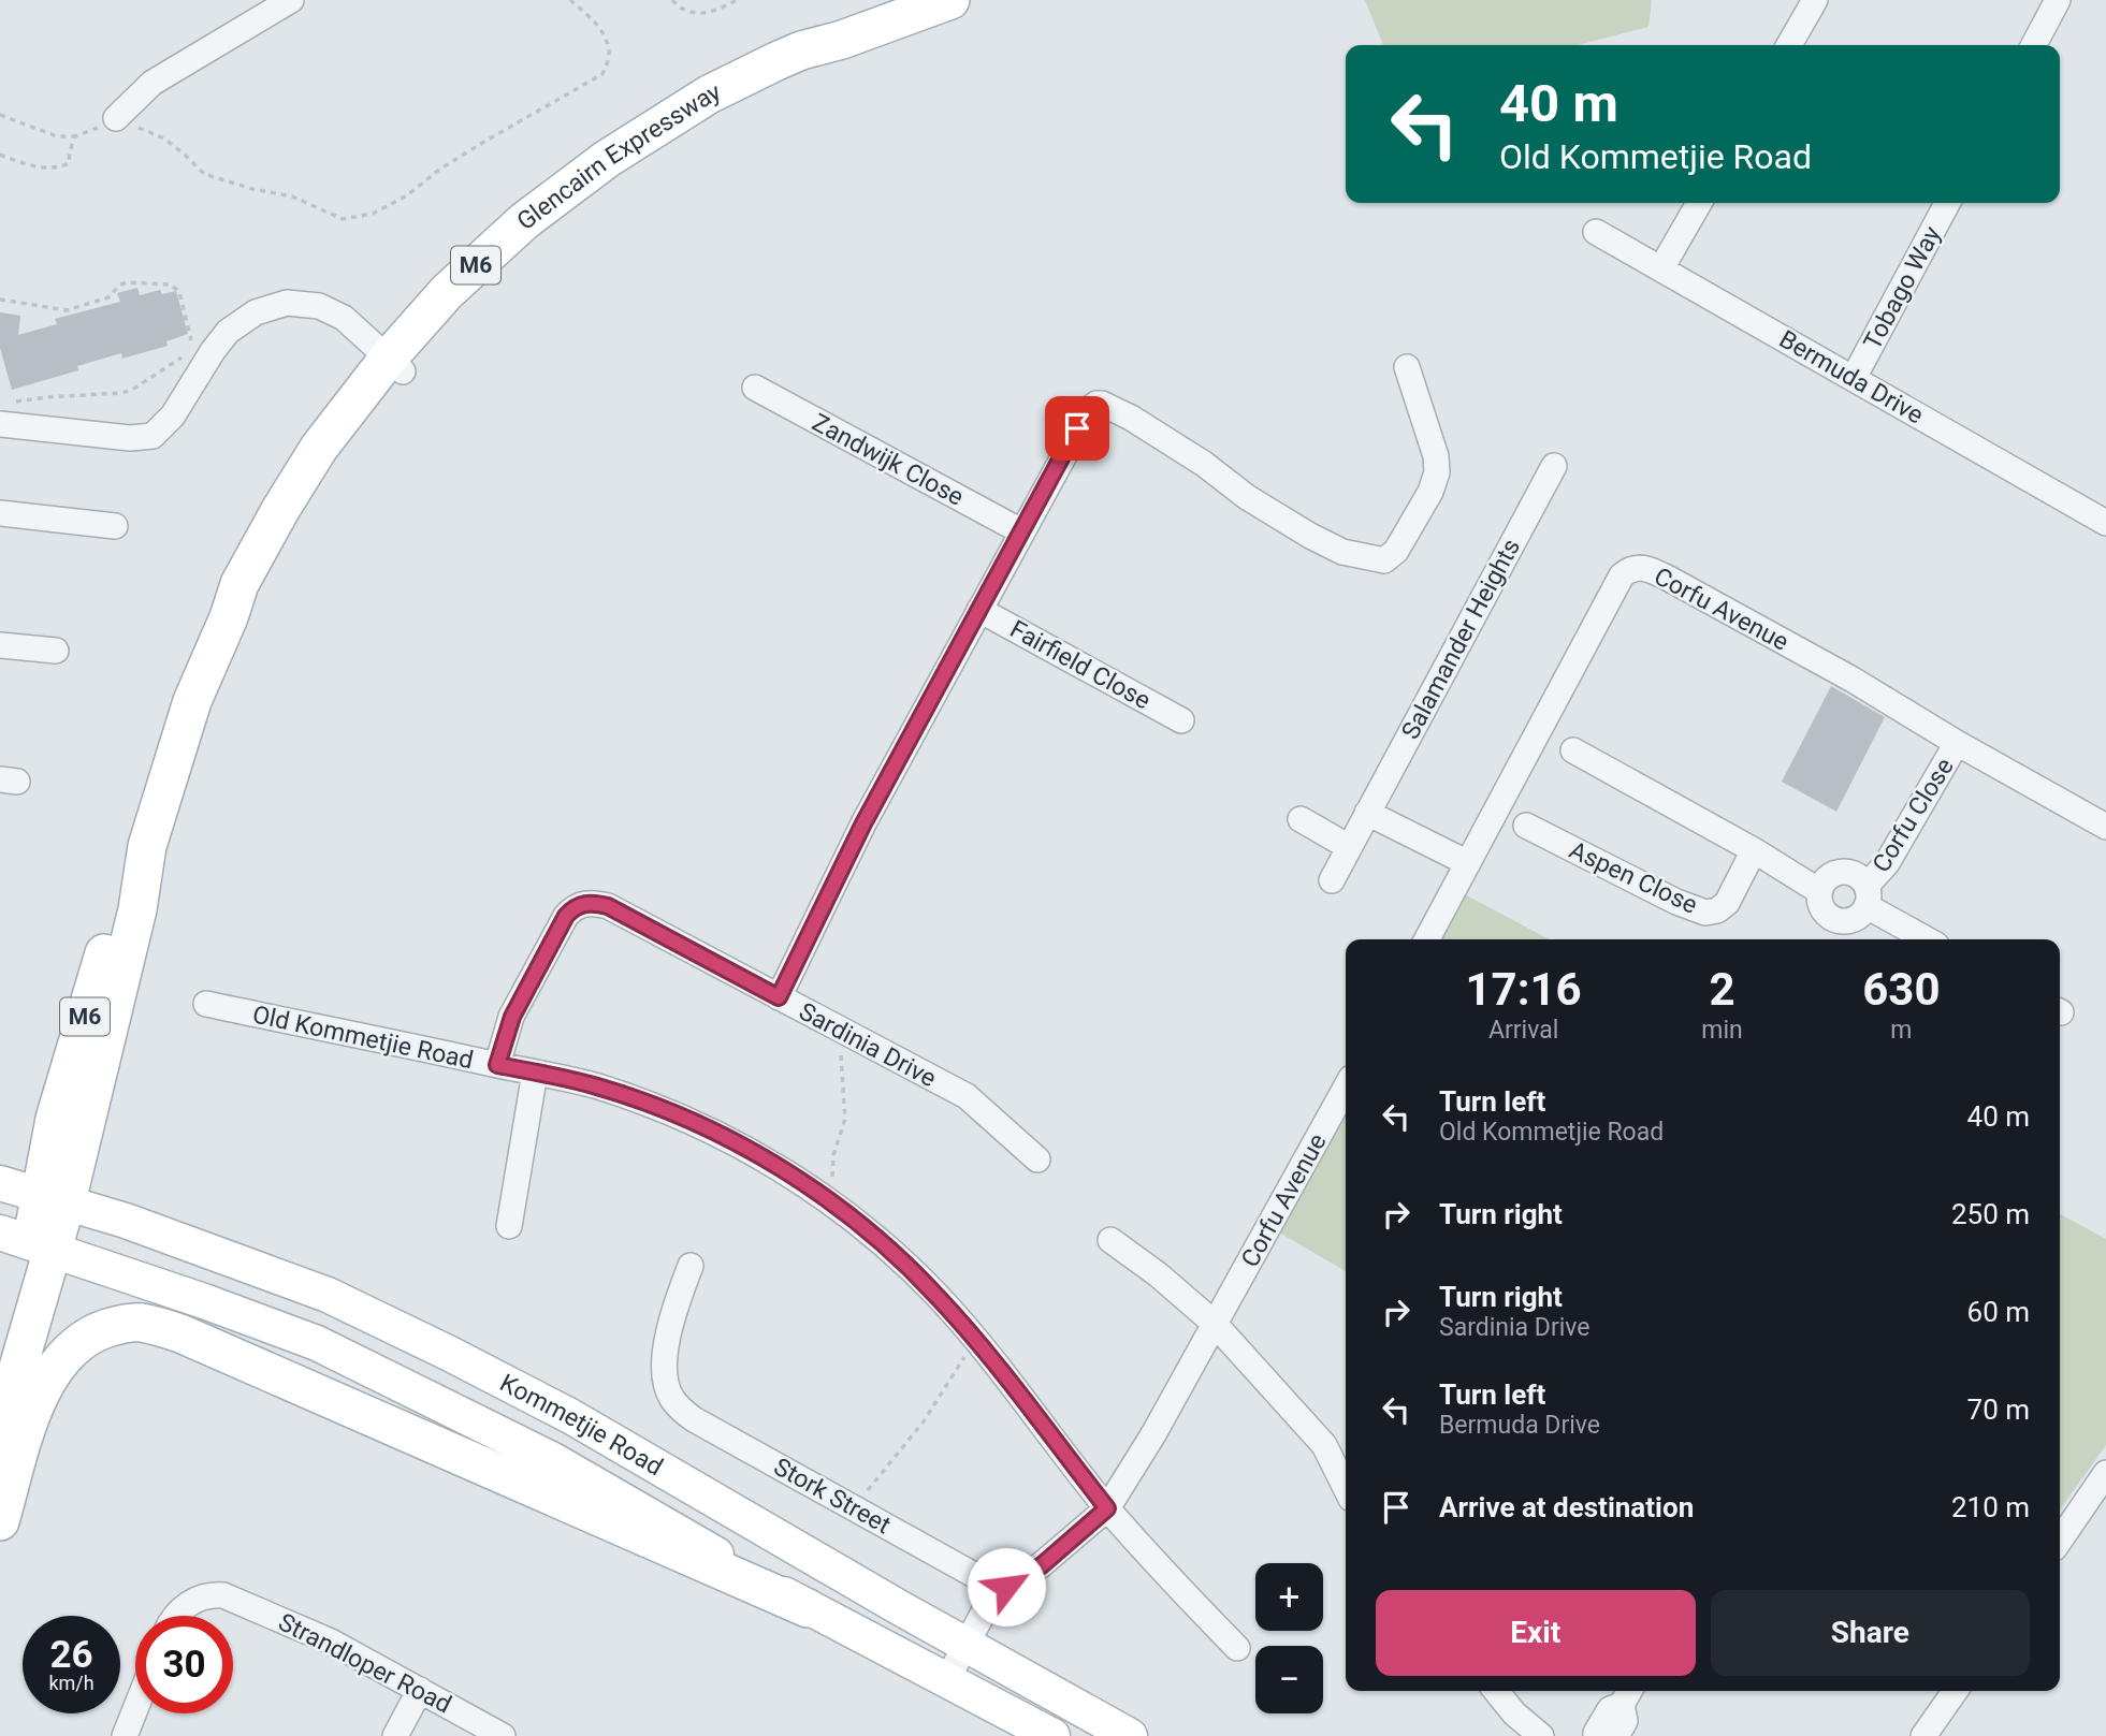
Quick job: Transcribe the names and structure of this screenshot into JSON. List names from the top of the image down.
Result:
{
  "streets": {
    "main road": ["Glencairn Expressway", "M6", "Kommetjie Road"],
    "street": [
      "Tobago Way",
      "Bermuda Drive",
      "Zandwijk Close",
      "Corfu Avenue",
      "Salamander Heights",
      "Fairfield Close",
      "Corfu Close",
      "Aspen Close",
      "Old Kommetjie Road",
      "Sardinia Drive",
      "Stork Street",
      "Strandloper Road"
    ]
  },
  "crossings": [
    ["Glencairn Expressway", "M6"],
    ["Glencairn Expressway", "Kommetjie Road"],
    ["M6", "Kommetjie Road"],
    ["Tobago Way", "Bermuda Drive"],
    ["Corfu Avenue", "Corfu Close"],
    ["Corfu Avenue", "Old Kommetjie Road"],
    ["Old Kommetjie Road", "Sardinia Drive"]
  ],
  "page": {
    "turn": ["40 m", "Old Kommetjie Road"],
    "eta": [
      "17:16",
      "Arrival",
      "2",
      "min",
      "630",
      "m"
    ],
    "list": [
      {
        "name": "Turn left",
        "note": "Old Kommetjie Road",
        "value": "40 m"
      },
      {
        "name": "Turn right",
        "value": "250 m"
      },
      {
        "name": "Turn right",
        "note": "Sardinia Drive",
        "value": "60 m"
      },
      {
        "name": "Turn left",
        "note": "Bermuda Drive",
        "value": "70 m"
      },
      {
        "name": "Arrive at destination",
        "value": "210 m"
      }
    ],
    "map_buttons": ["+", "−"],
    "buttons": ["Exit", "Share"],
    "speed": "26 km/h",
    "limit": "30"
  }
}
